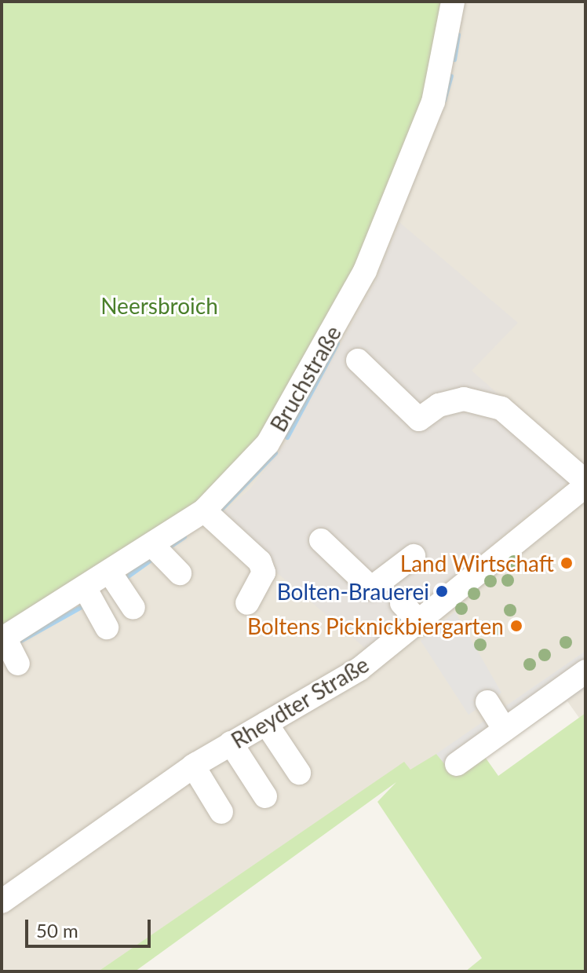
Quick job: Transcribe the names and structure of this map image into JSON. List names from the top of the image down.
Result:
{
  "streets": {
    "street": ["Bruchstraße", "Rheydter Straße"]
  },
  "parks": ["Neersbroich"],
  "places": ["Land Wirtschaft", "Bolten-Brauerei", "Boltens Picknickbiergarten"],
  "scale_bar": "50 m"
}
